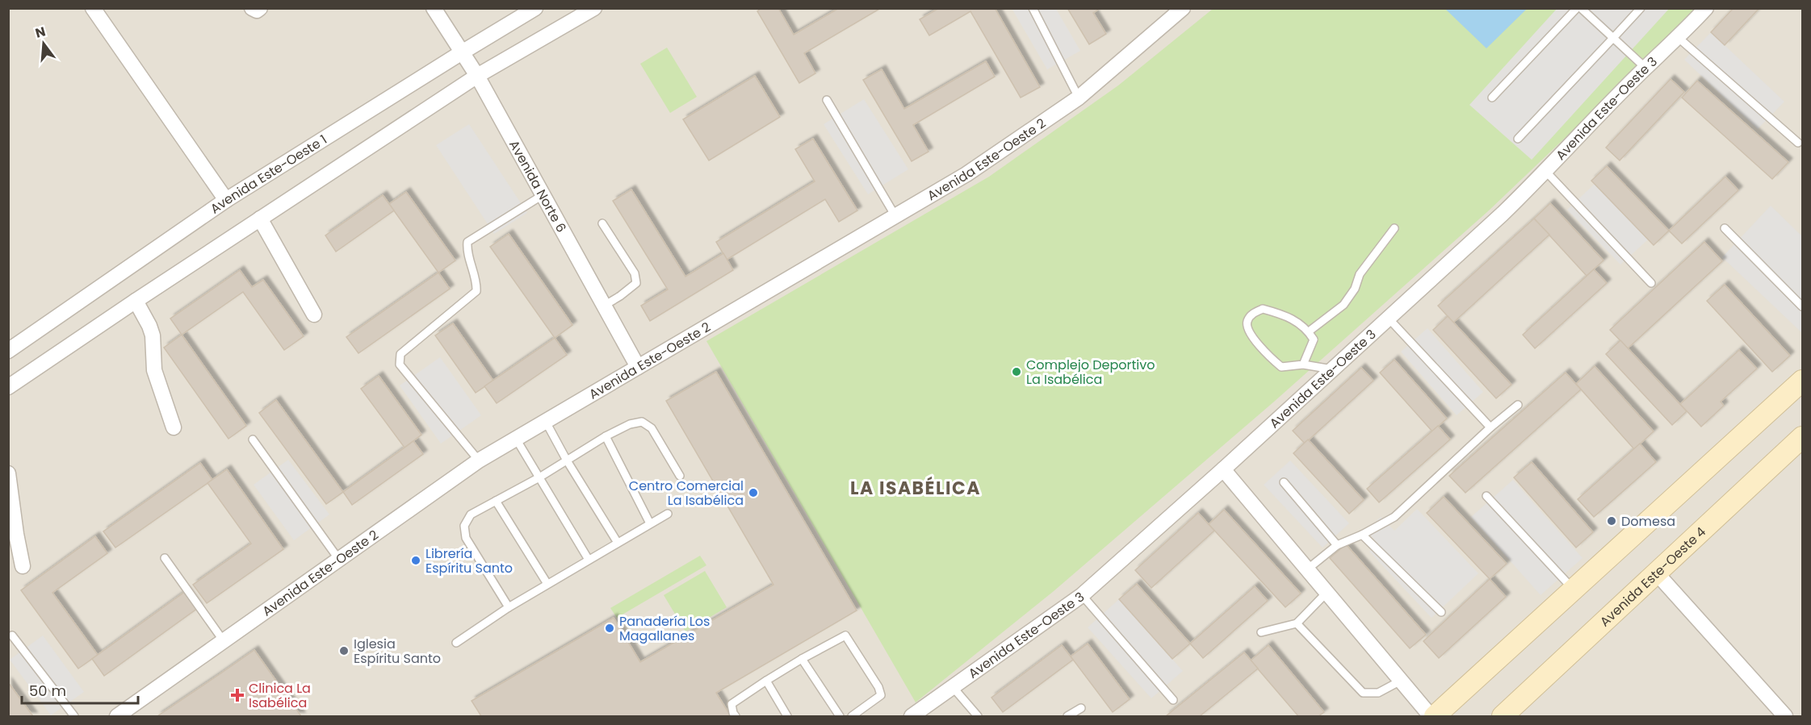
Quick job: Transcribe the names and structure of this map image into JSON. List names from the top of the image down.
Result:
{
  "streets": {
    "main road": ["Avenida Este-Oeste 4"],
    "street": [
      "Avenida Este-Oeste 3",
      "Avenida Este-Oeste 2",
      "Avenida Este-Oeste 1",
      "Avenida Norte 6"
    ]
  },
  "crossings": [
    ["Avenida Este-Oeste 2", "Avenida Norte 6"],
    ["Avenida Este-Oeste 1", "Avenida Norte 6"]
  ],
  "districts": ["LA ISABÉLICA"],
  "places": {
    "other": [
      "Complejo Deportivo La Isabélica",
      "Centro Comercial La Isabélica",
      "Domesa",
      "Librería Espíritu Santo",
      "Panadería Los Magallanes",
      "Iglesia Espíritu Santo"
    ],
    "health": ["Clinica La Isabélica"]
  },
  "scale_bar": "50 m",
  "north": "top"
}
